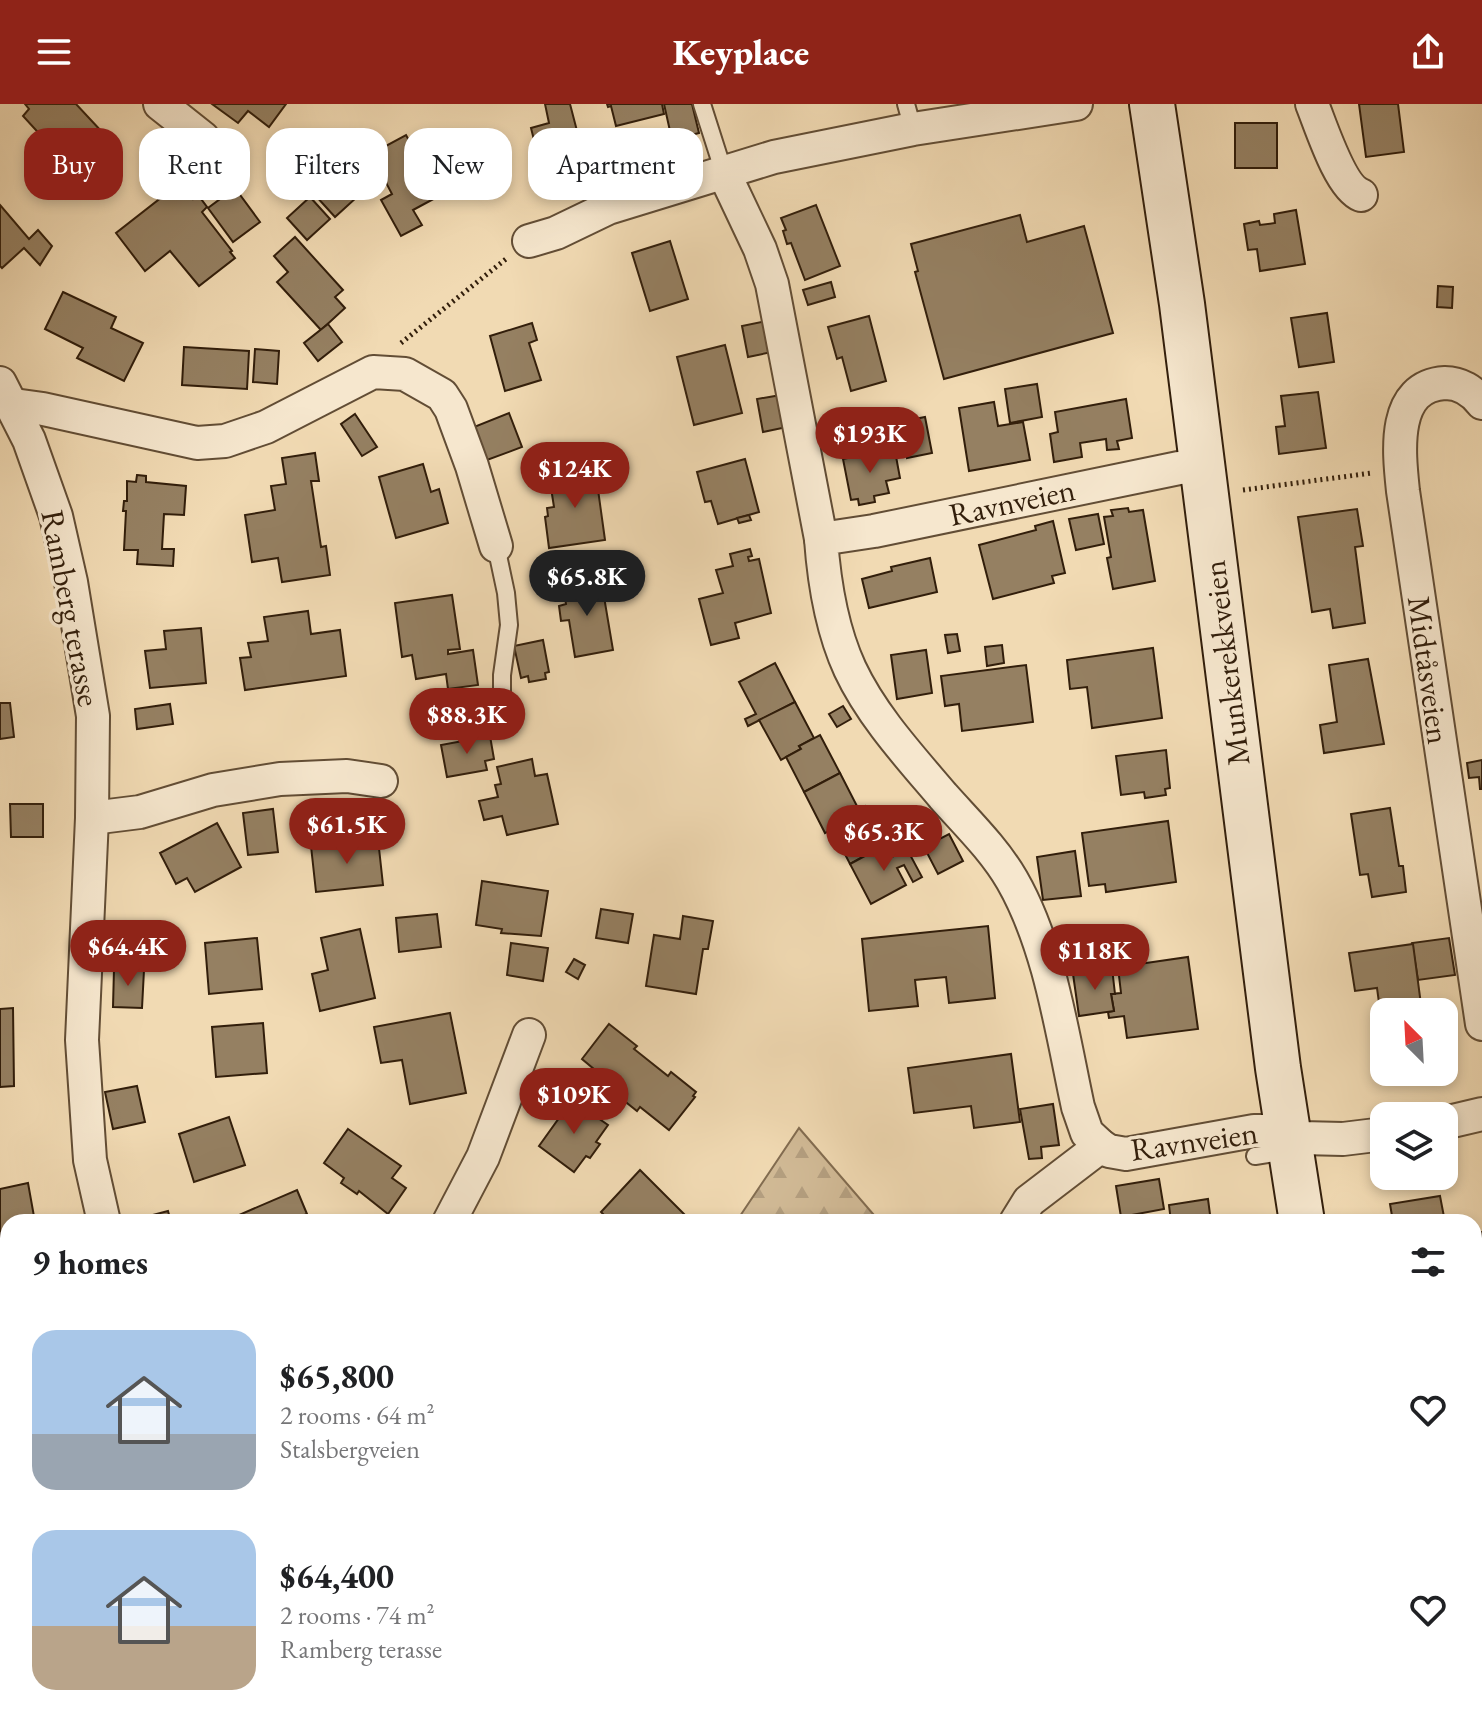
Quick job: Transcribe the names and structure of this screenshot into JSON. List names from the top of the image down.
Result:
{
  "streets": {
    "main road": ["Munkerekkveien"],
    "street": ["Ravnveien", "Ramberg terasse", "Midtåsveien"]
  },
  "crossings": [
    ["Ravnveien", "Munkerekkveien"]
  ],
  "north": "top left",
  "page": {
    "header": "Keyplace",
    "chip": [
      "Buy",
      "Rent",
      "Filters",
      "New",
      "Apartment"
    ],
    "price": [
      "$193K",
      "$124K",
      "$65.8K",
      "$88.3K",
      "$61.5K",
      "$65.3K",
      "$64.4K",
      "$118K",
      "$109K"
    ],
    "heading": "9 homes",
    "list": [
      {
        "name": "$65,800",
        "note": "2 rooms · 64 m² · Stalsbergveien"
      },
      {
        "name": "$64,400",
        "note": "2 rooms · 74 m² · Ramberg terasse"
      }
    ]
  }
}
